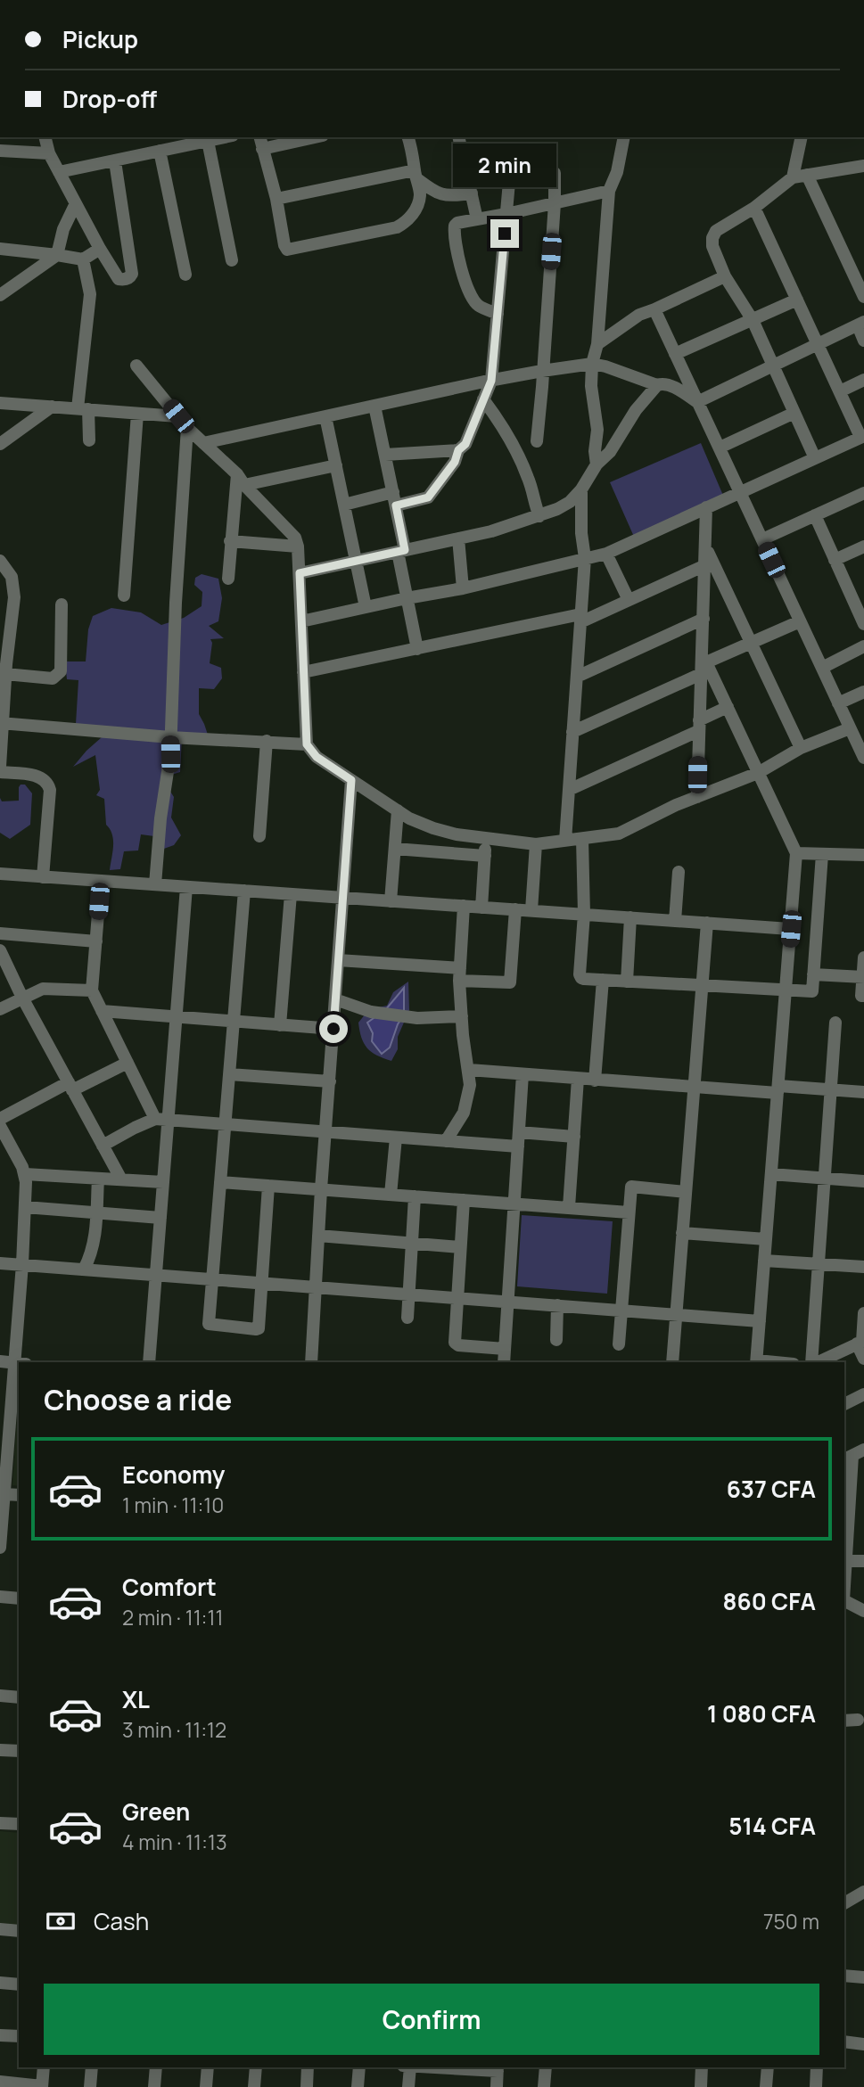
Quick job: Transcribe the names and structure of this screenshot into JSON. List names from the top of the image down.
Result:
{
  "page": {
    "banner": ["Pickup", "Drop-off"],
    "bubble": "2 min",
    "heading": "Choose a ride",
    "list": [
      {
        "name": "Economy",
        "note": "1 min · 11:10",
        "value": "637 CFA"
      },
      {
        "name": "Comfort",
        "note": "2 min · 11:11",
        "value": "860 CFA"
      },
      {
        "name": "XL",
        "note": "3 min · 11:12",
        "value": "1 080 CFA"
      },
      {
        "name": "Green",
        "note": "4 min · 11:13",
        "value": "514 CFA"
      }
    ],
    "pay": ["Cash", "750 m"],
    "buttons": "Confirm"
  }
}
